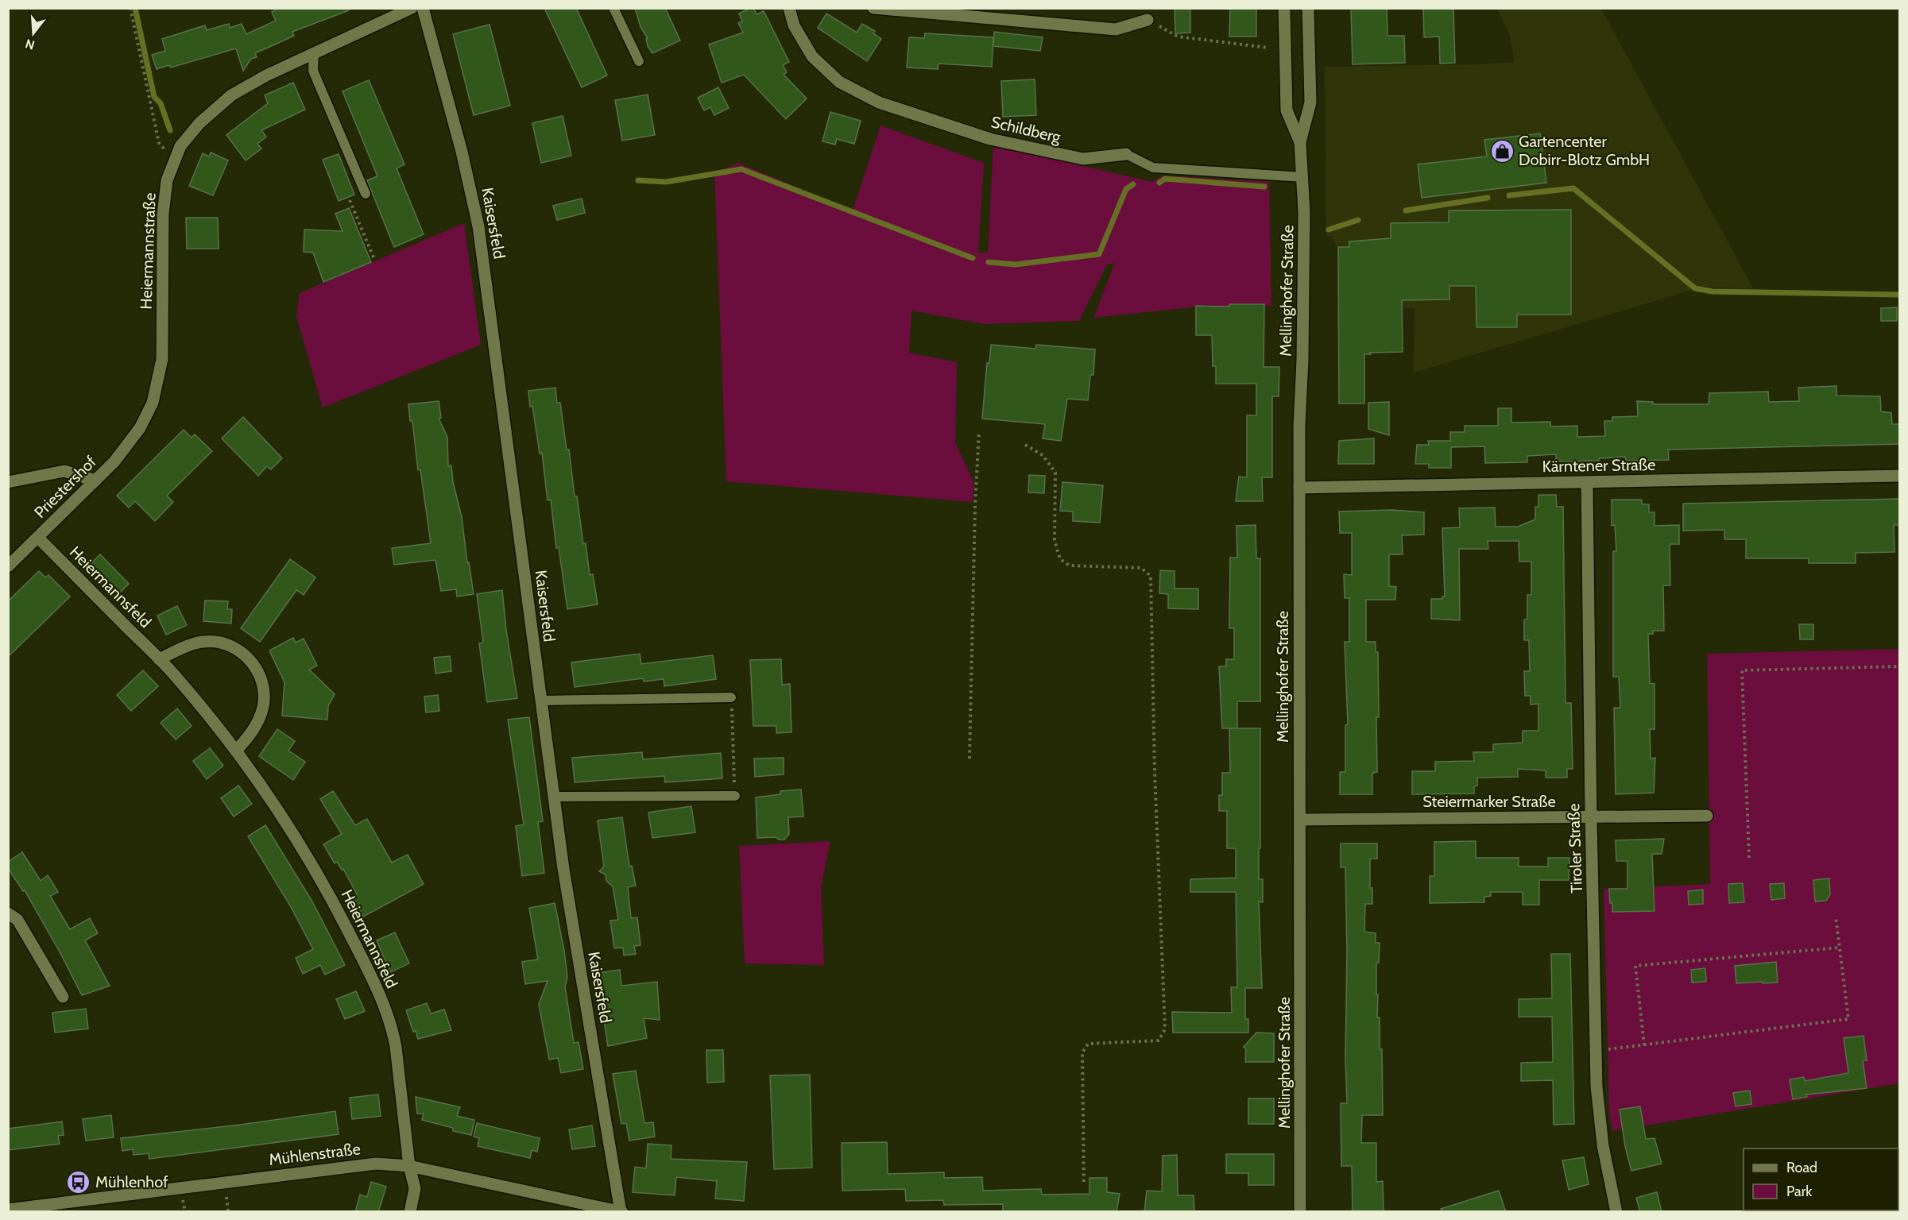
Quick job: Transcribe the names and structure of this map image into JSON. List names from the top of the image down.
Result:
{
  "streets": {
    "street": [
      "Schildberg",
      "Kaisersfeld",
      "Heiermannstraße",
      "Mellinghofer Straße",
      "Kärntener Straße",
      "Priestershof",
      "Heiermannsfeld",
      "Steiermarker Straße",
      "Tiroler Straße",
      "Mühlenstraße"
    ]
  },
  "crossings": [
    ["Schildberg", "Mellinghofer Straße"],
    ["Kaisersfeld", "Mühlenstraße"],
    ["Heiermannstraße", "Priestershof"],
    ["Mellinghofer Straße", "Kärntener Straße"],
    ["Mellinghofer Straße", "Steiermarker Straße"],
    ["Kärntener Straße", "Tiroler Straße"],
    ["Priestershof", "Heiermannsfeld"],
    ["Heiermannsfeld", "Mühlenstraße"],
    ["Steiermarker Straße", "Tiroler Straße"]
  ],
  "places": {
    "shop": ["Gartencenter Dobirr-Blotz GmbH"],
    "bus stop": ["Mühlenhof"]
  },
  "legend": ["Road", "Park"],
  "north": "bottom"
}
